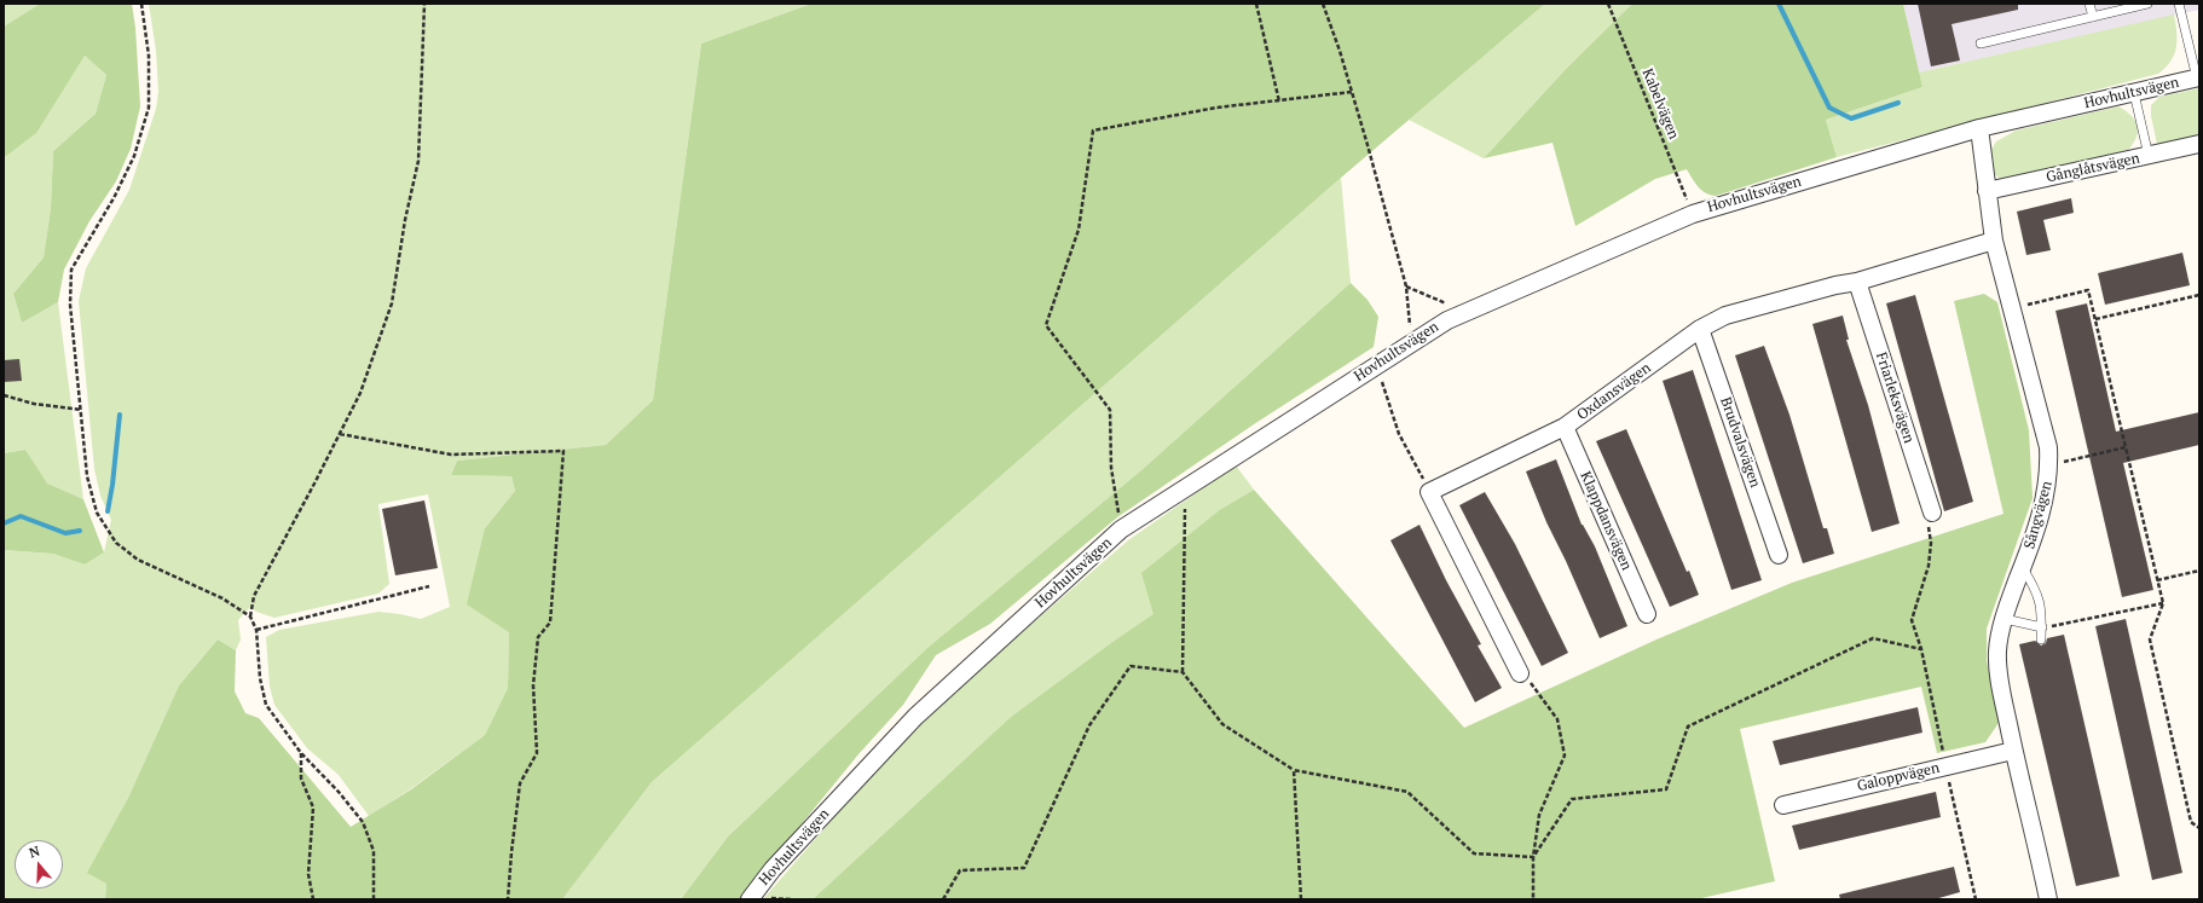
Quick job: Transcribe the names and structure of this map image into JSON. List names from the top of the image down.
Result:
{
  "streets": {
    "street": [
      "Hovhultsvägen",
      "Gånglåtsvägen",
      "Oxdansvägen",
      "Friarleksvägen",
      "Brudvalsvägen",
      "Sångvägen",
      "Klappdansvägen",
      "Galoppvägen"
    ],
    "path": ["Kabelvägen"]
  },
  "crossings": [
    ["Hovhultsvägen", "Kabelvägen"],
    ["Hovhultsvägen", "Sångvägen"],
    ["Gånglåtsvägen", "Sångvägen"],
    ["Oxdansvägen", "Friarleksvägen"],
    ["Oxdansvägen", "Brudvalsvägen"],
    ["Oxdansvägen", "Sångvägen"],
    ["Oxdansvägen", "Klappdansvägen"],
    ["Sångvägen", "Galoppvägen"]
  ],
  "north": "top"
}
